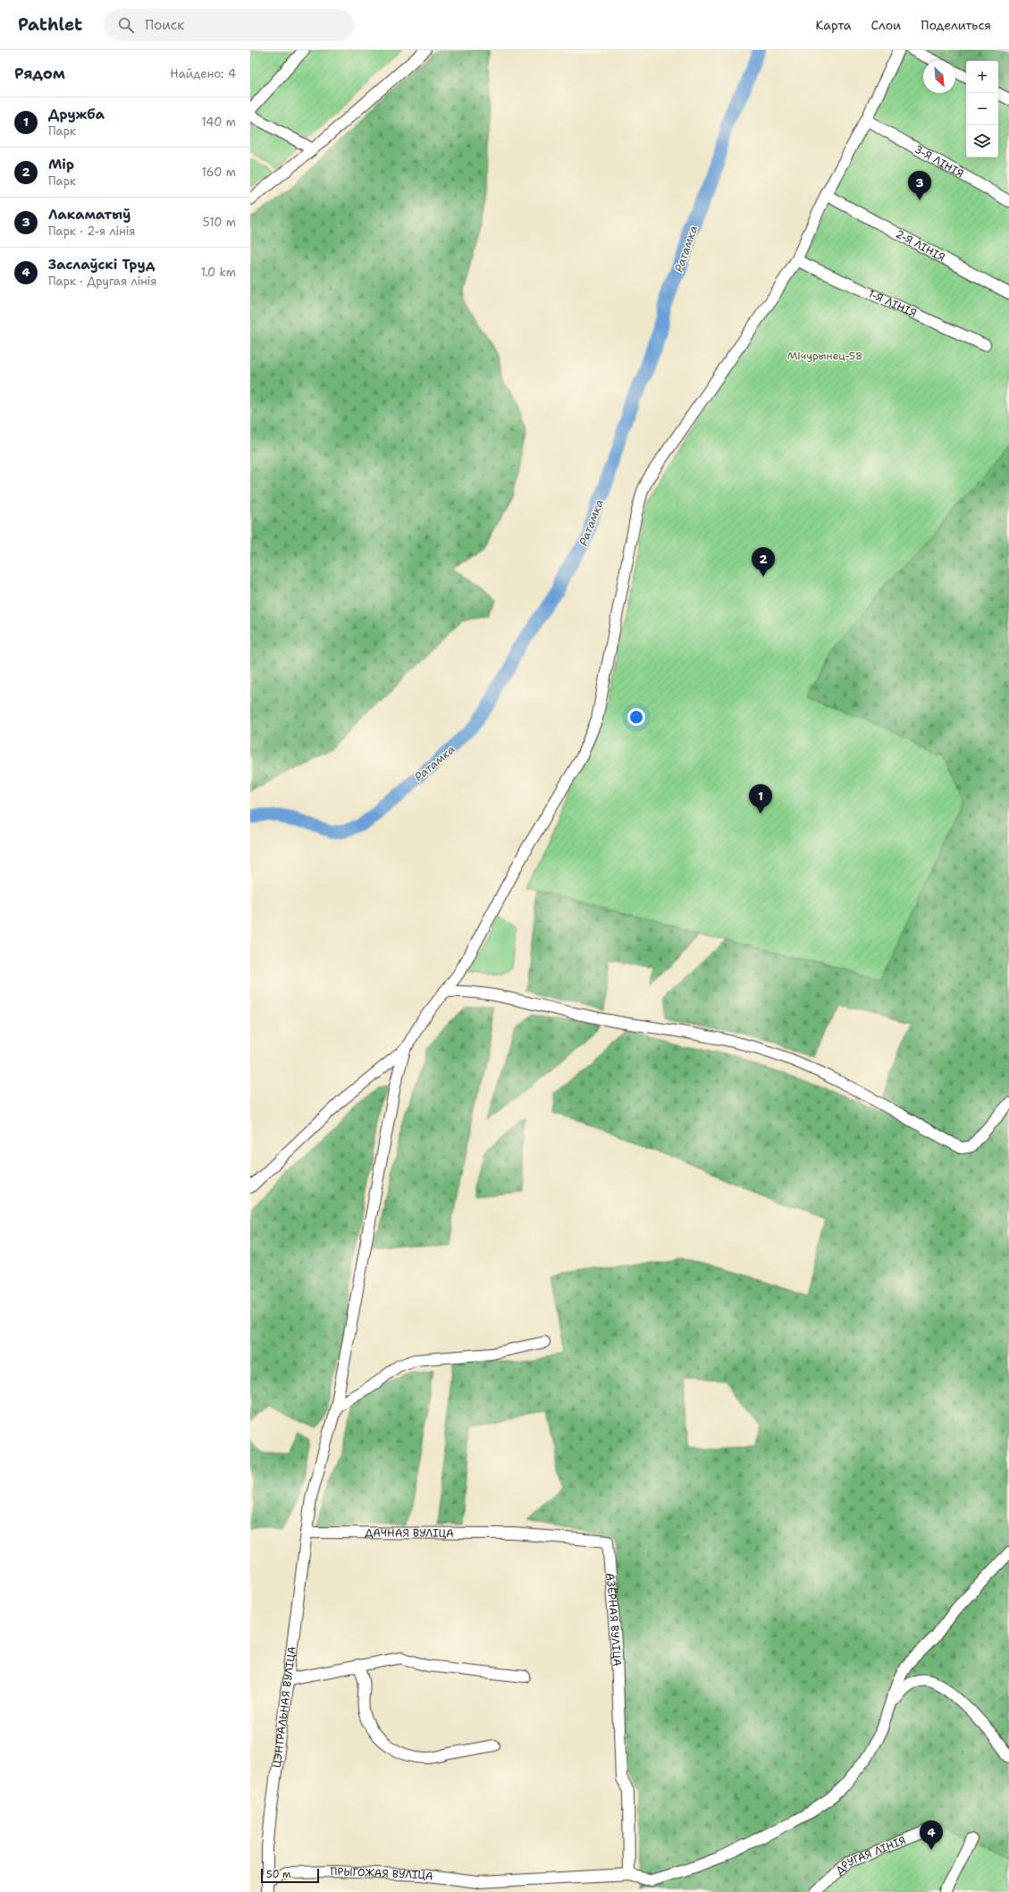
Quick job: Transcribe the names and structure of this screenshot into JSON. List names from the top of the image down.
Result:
{
  "streets": {
    "street": [
      "3-Я ЛІНІЯ",
      "2-Я ЛІНІЯ",
      "1-Я ЛІНІЯ",
      "ДАЧНАЯ ВУЛІЦА",
      "АЗЁРНАЯ ВУЛІЦА",
      "ЦЭНТРАЛЬНАЯ ВУЛІЦА",
      "ДРУГАЯ ЛІНІЯ",
      "ПРЫГОЖАЯ ВУЛІЦА"
    ]
  },
  "crossings": [
    ["ДАЧНАЯ ВУЛІЦА", "АЗЁРНАЯ ВУЛІЦА"],
    ["ДАЧНАЯ ВУЛІЦА", "ЦЭНТРАЛЬНАЯ ВУЛІЦА"],
    ["АЗЁРНАЯ ВУЛІЦА", "ПРЫГОЖАЯ ВУЛІЦА"],
    ["ЦЭНТРАЛЬНАЯ ВУЛІЦА", "ПРЫГОЖАЯ ВУЛІЦА"]
  ],
  "water": ["Ратамка"],
  "parks": ["Мічурынец-58"],
  "scale_bar": "50 m",
  "north": "bottom right",
  "page": {
    "header": "Pathlet",
    "search": "Поиск",
    "nav": ["Карта", "Слои", "Поделиться"],
    "heading": ["Рядом", "Найдено: 4"],
    "map_buttons": ["+", "−"],
    "list": [
      {
        "mark": "1",
        "name": "Дружба",
        "note": "Парк",
        "value": "140 m"
      },
      {
        "mark": "2",
        "name": "Мір",
        "note": "Парк",
        "value": "160 m"
      },
      {
        "mark": "3",
        "name": "Лакаматыў",
        "note": "Парк · 2-я лінія",
        "value": "510 m"
      },
      {
        "mark": "4",
        "name": "Заслаўскі Труд",
        "note": "Парк · Другая лінія",
        "value": "1.0 km"
      }
    ],
    "pins": [
      "3",
      "2",
      "1",
      "4"
    ],
    "scale": "50 m"
  }
}
